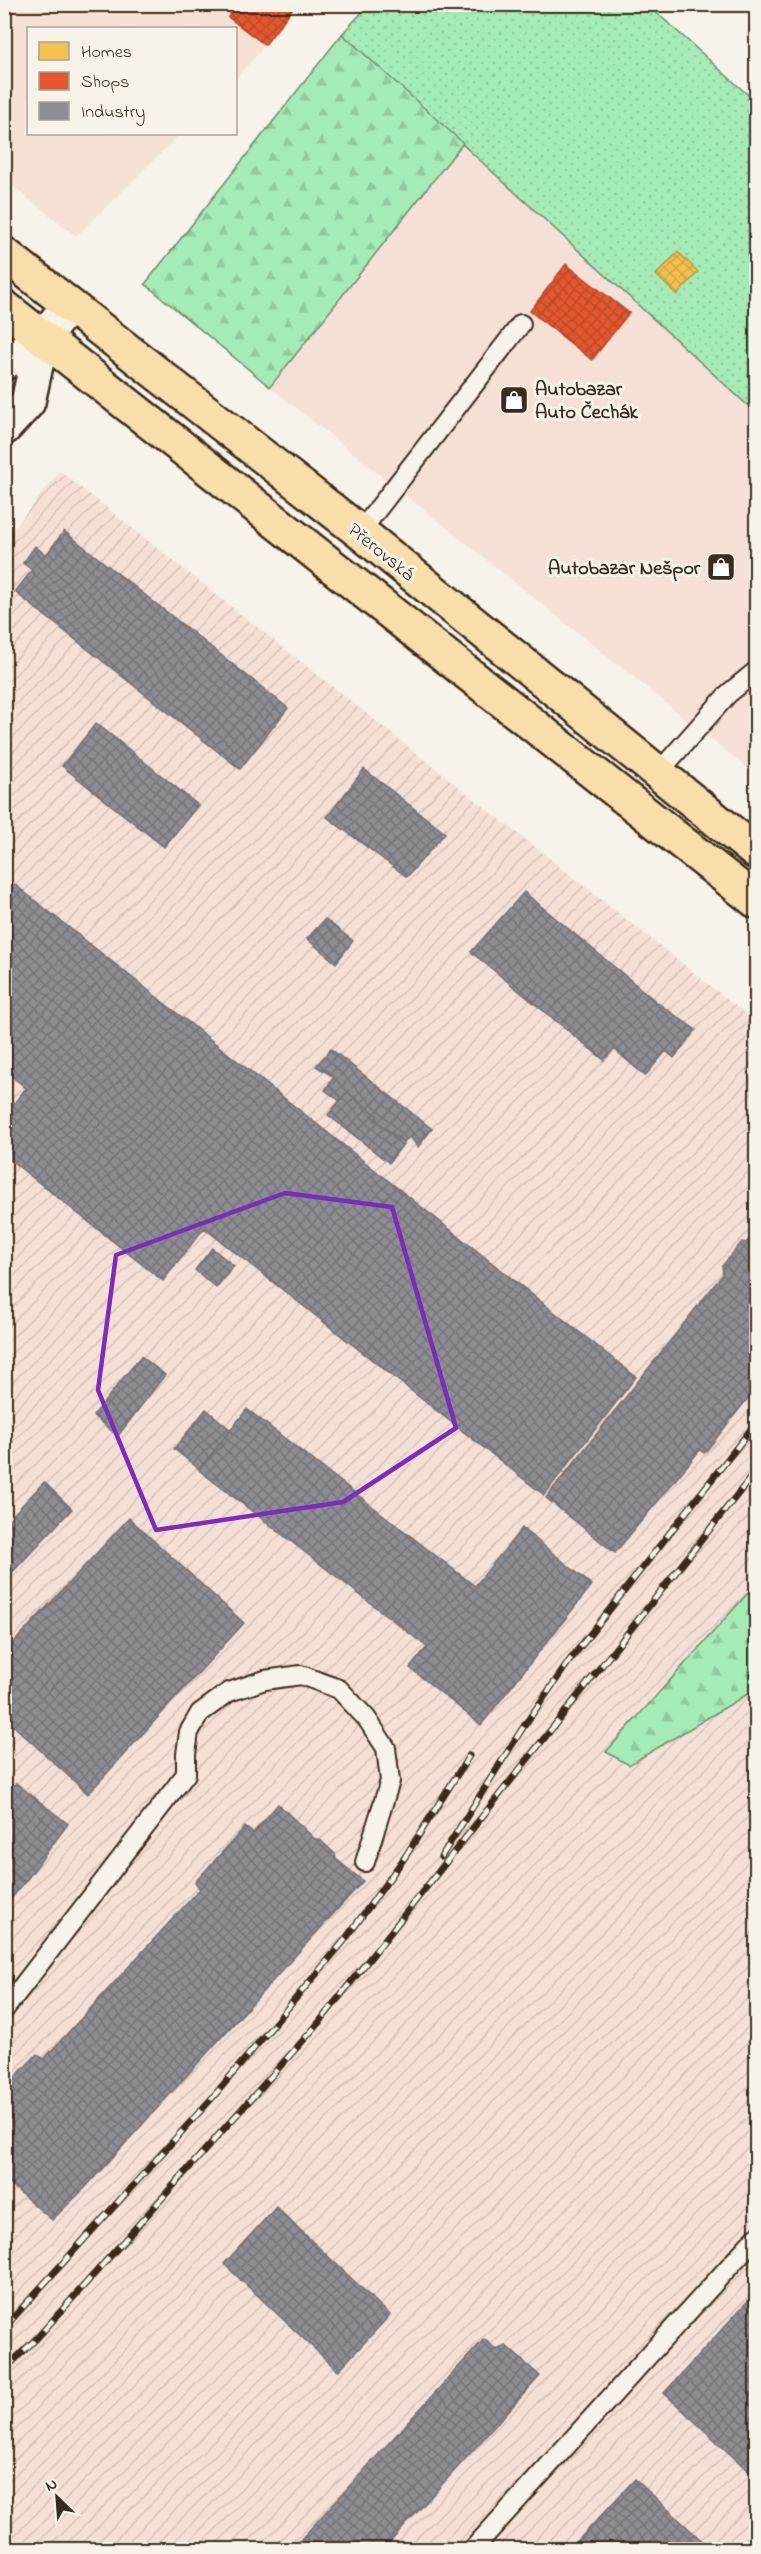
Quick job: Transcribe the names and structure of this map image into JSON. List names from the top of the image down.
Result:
{
  "streets": {
    "main road": ["Přerovská"]
  },
  "places": {
    "shop": ["Autobazar Auto Čechák", "Autobazar Nešpor"]
  },
  "legend": ["Homes", "Shops", "Industry"],
  "north": "top left"
}
